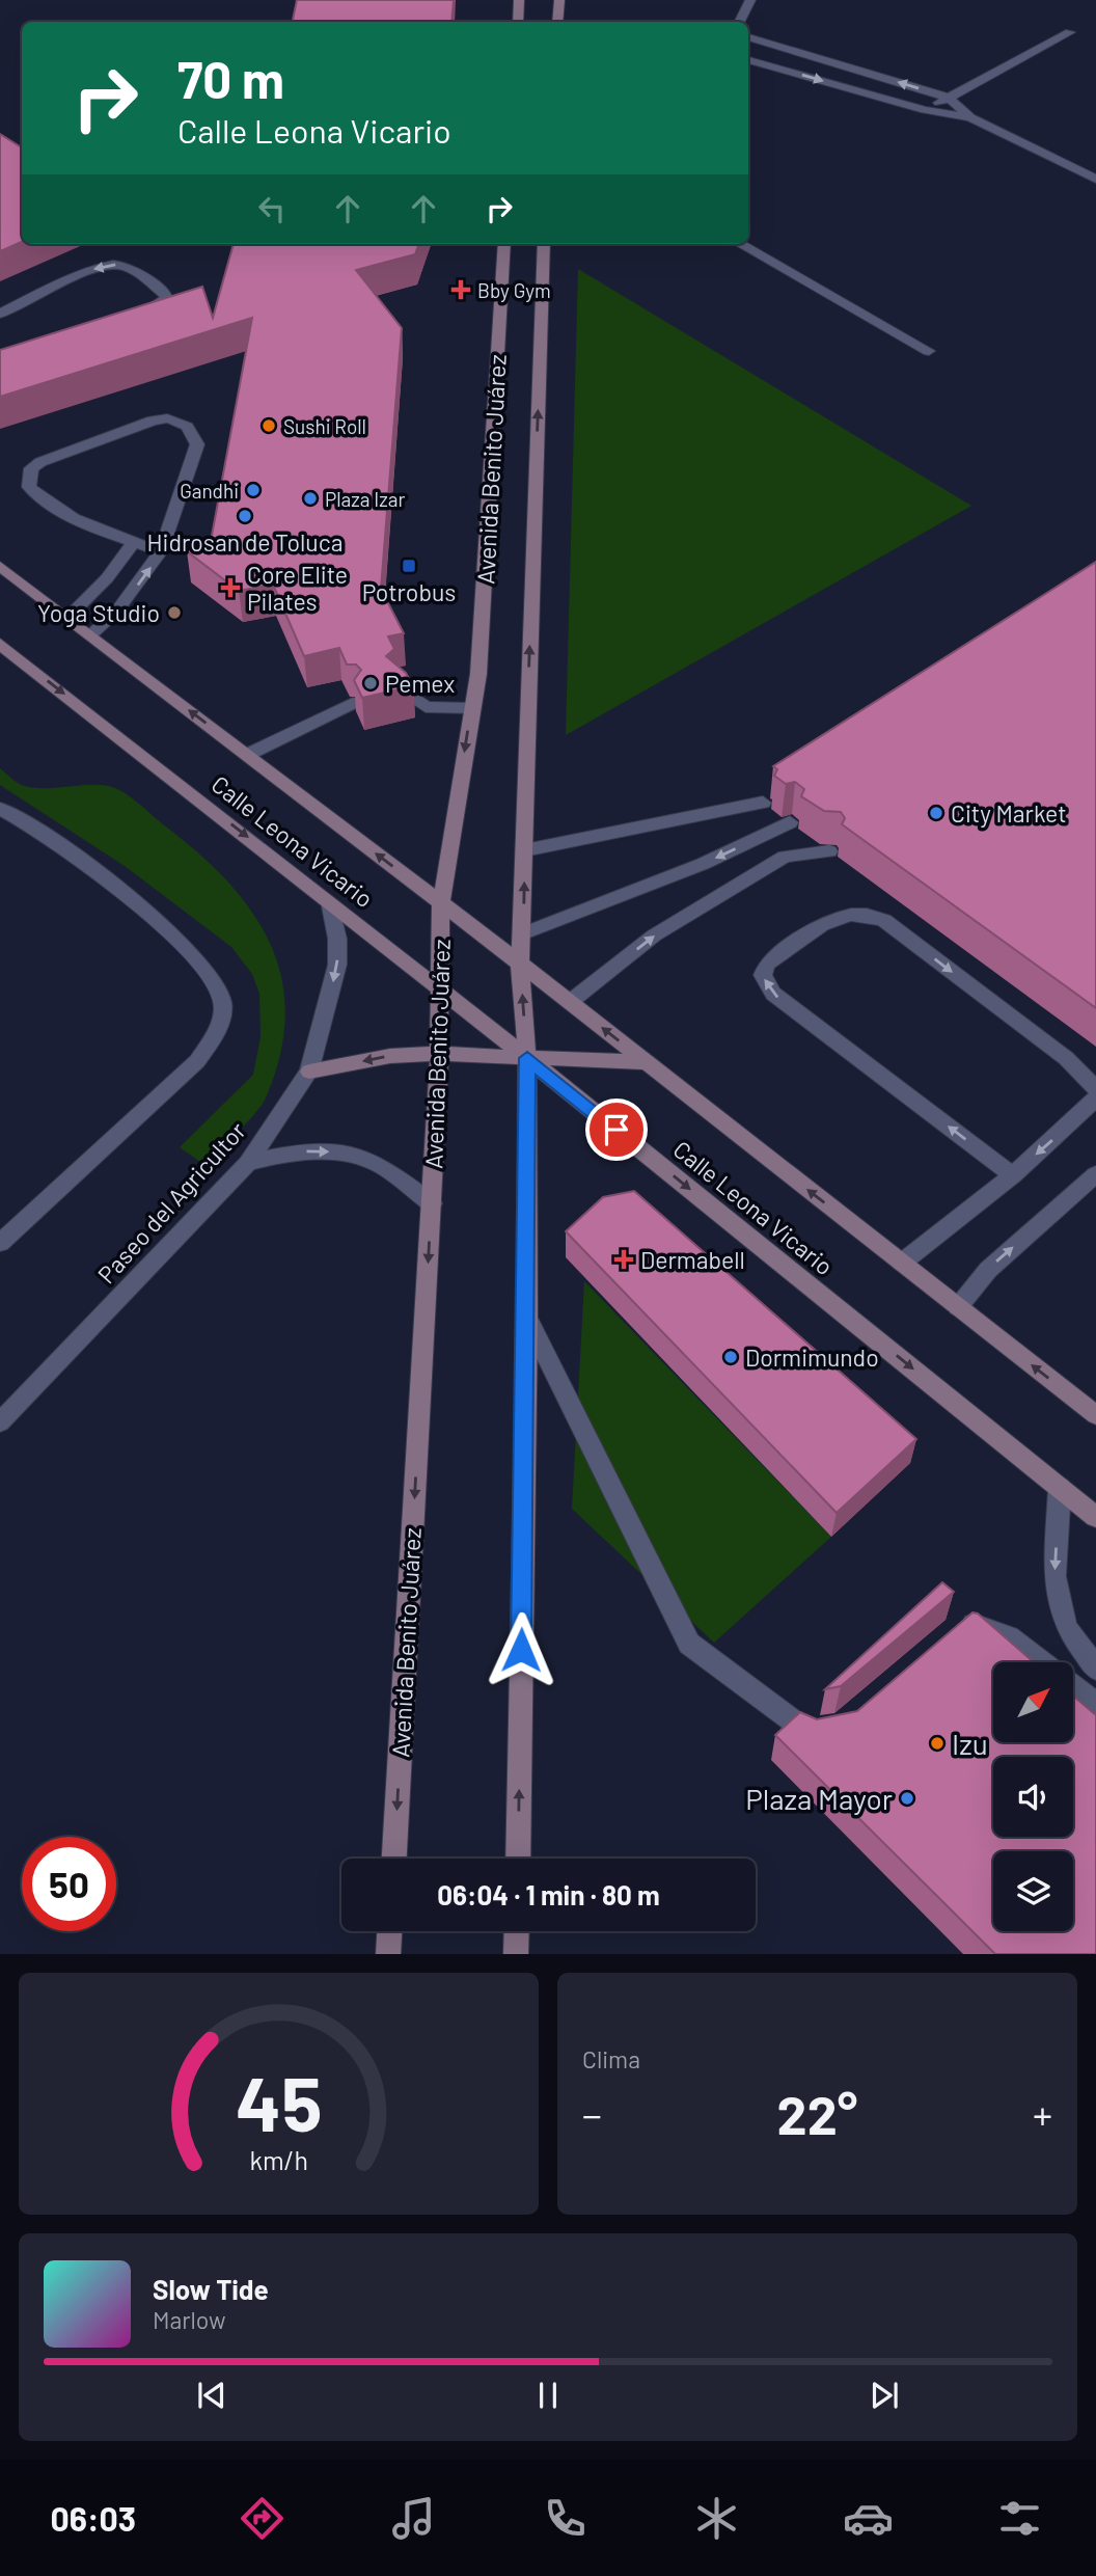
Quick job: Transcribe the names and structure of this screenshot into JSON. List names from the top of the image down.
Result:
{
  "streets": {
    "main road": ["Avenida Benito Juárez", "Calle Leona Vicario"],
    "street": ["Paseo del Agricultor"]
  },
  "crossings": [
    ["Avenida Benito Juárez", "Calle Leona Vicario"],
    ["Calle Leona Vicario", "Paseo del Agricultor"]
  ],
  "places": {
    "health": ["Bby Gym", "Core Elite Pilates", "Dermabell"],
    "other": [
      "Sushi Roll",
      "Gandhi",
      "Plaza Izar",
      "Hidrosan de Toluca",
      "Yoga Studio",
      "Pemex",
      "City Market",
      "Dormimundo",
      "Izu",
      "Plaza Mayor"
    ],
    "transit": ["Potrobus"]
  },
  "north": "top right",
  "page": {
    "turn": ["70 m", "Calle Leona Vicario"],
    "limit": "50",
    "trip": "06:04 · 1 min · 80 m",
    "tile": "Clima",
    "heat": ["−", "22°", "+"],
    "song": ["Slow Tide", "Marlow"],
    "tabs": "06:03",
    "gauge": ["45", "km/h"]
  }
}
